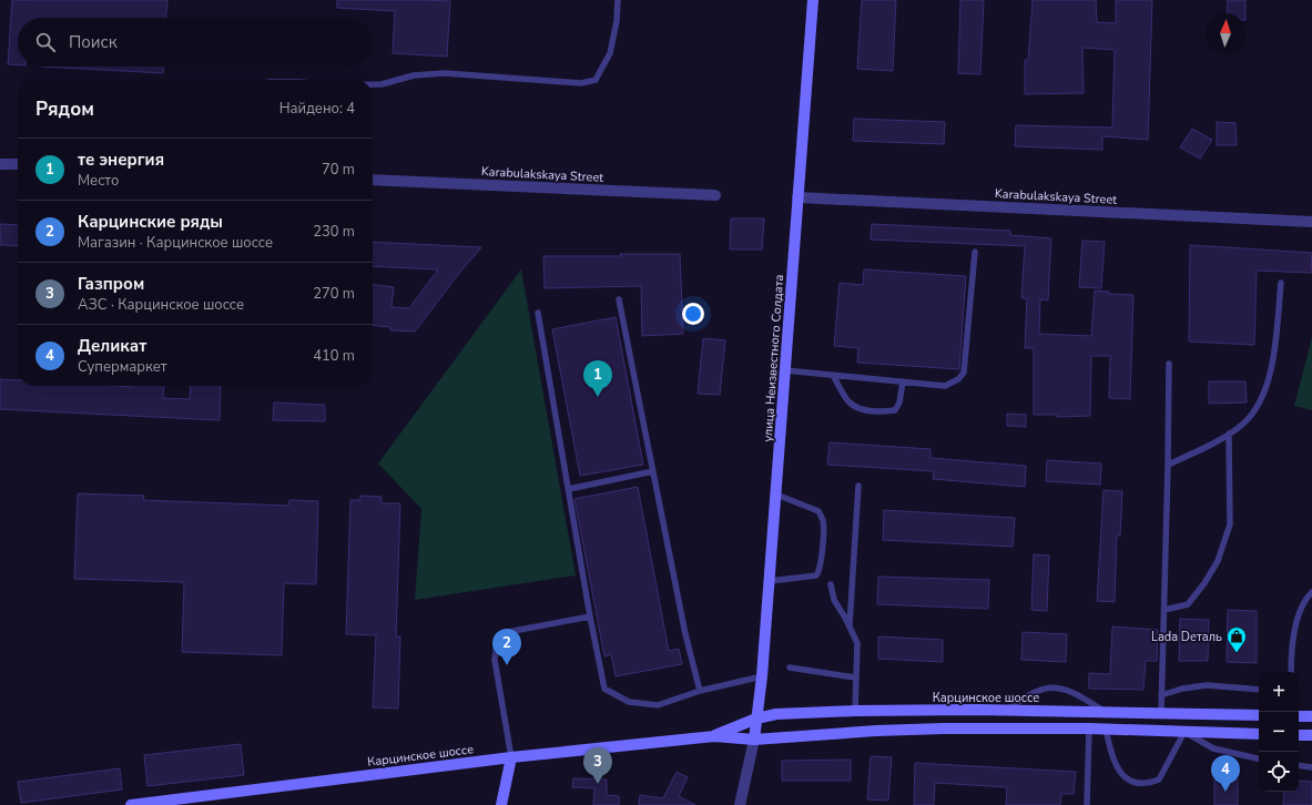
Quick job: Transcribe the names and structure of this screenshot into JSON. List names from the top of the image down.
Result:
{
  "streets": {
    "main road": ["улица Неизвестного Солдата", "Карцинское шоссе"],
    "street": ["Karabulakskaya Street"]
  },
  "crossings": [
    ["Karabulakskaya Street", "улица Неизвестного Солдата"],
    ["улица Неизвестного Солдата", "Карцинское шоссе"]
  ],
  "places": {
    "shop": ["Lada Dеталь"]
  },
  "north": "top",
  "page": {
    "search": "Поиск",
    "heading": ["Рядом", "Найдено: 4"],
    "list": [
      {
        "mark": "1",
        "name": "те энергия",
        "note": "Место",
        "value": "70 m"
      },
      {
        "mark": "2",
        "name": "Карцинские ряды",
        "note": "Магазин · Карцинское шоссе",
        "value": "230 m"
      },
      {
        "mark": "3",
        "name": "Газпром",
        "note": "АЗС · Карцинское шоссе",
        "value": "270 m"
      },
      {
        "mark": "4",
        "name": "Деликат",
        "note": "Супермаркет",
        "value": "410 m"
      }
    ],
    "pins": [
      "1",
      "2",
      "3",
      "4"
    ],
    "map_buttons": ["+", "−"]
  }
}
